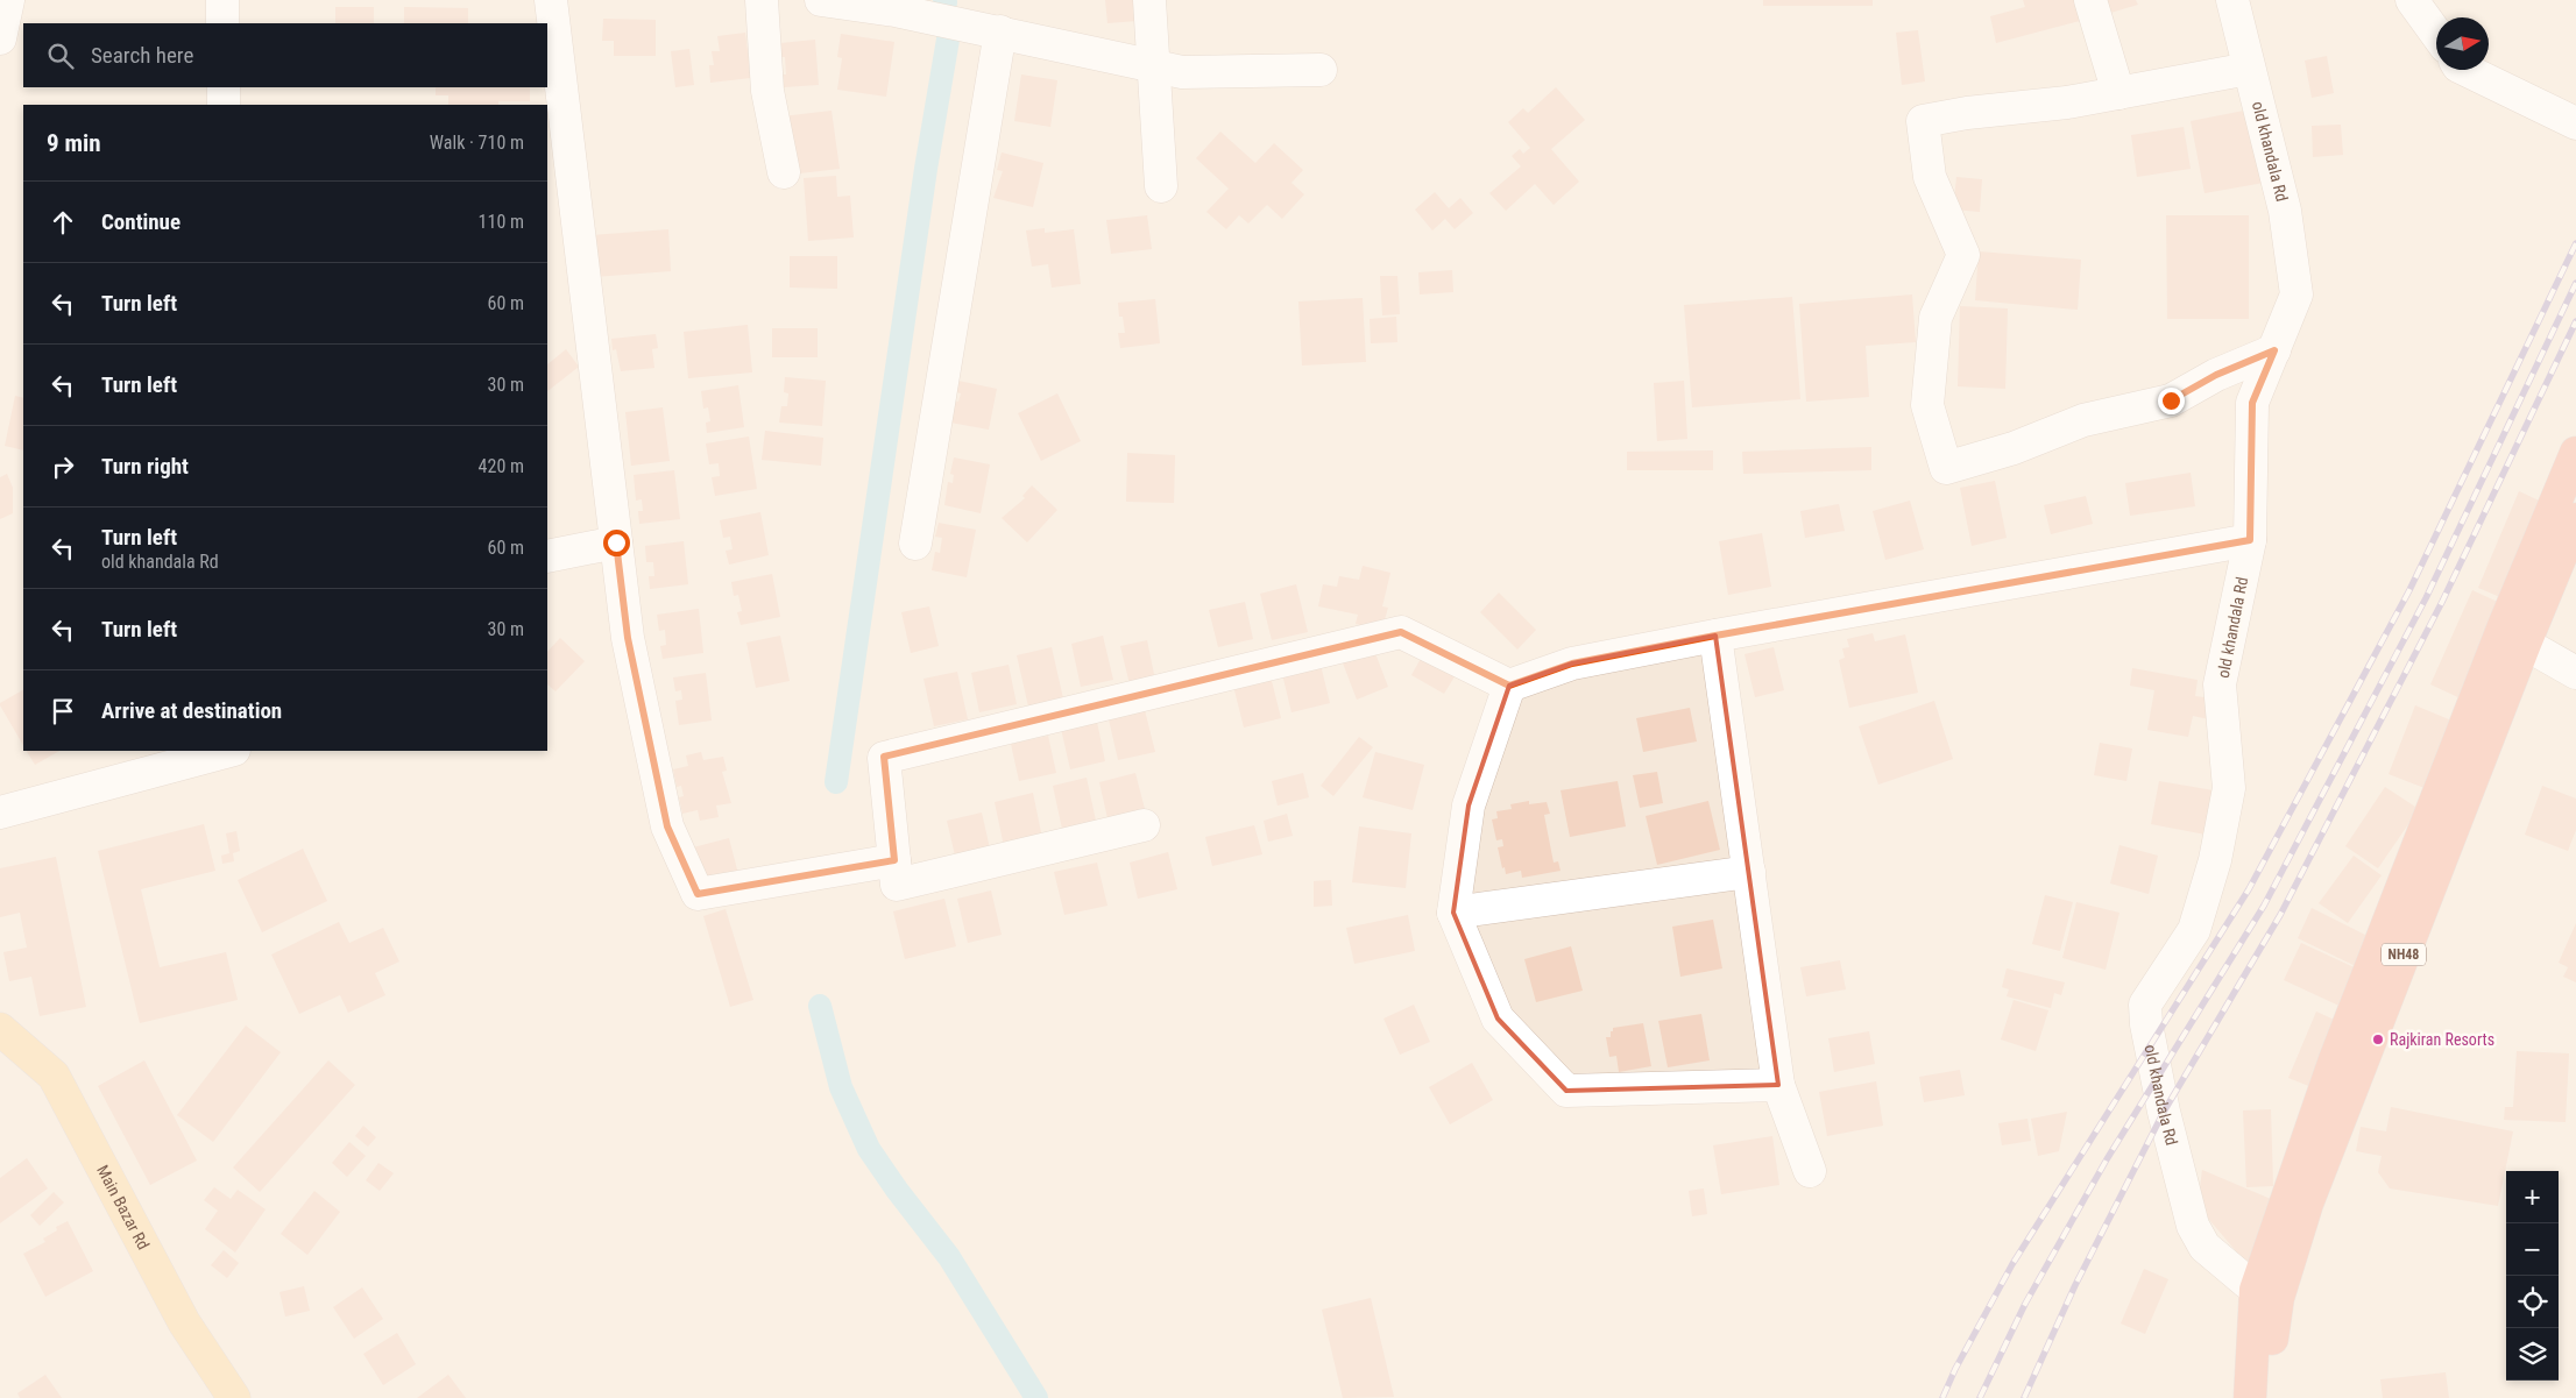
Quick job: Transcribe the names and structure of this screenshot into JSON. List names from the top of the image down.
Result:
{
  "streets": {
    "highway": ["NH48"],
    "main road": ["Main Bazar Rd"],
    "street": ["old khandala Rd"]
  },
  "crossings": [
    ["old khandala Rd", "NH48"]
  ],
  "places": ["Rajkiran Resorts"],
  "north": "right",
  "page": {
    "search": "Search here",
    "heading": ["9 min", "Walk · 710 m"],
    "list": [
      ["Continue", "110 m"],
      ["Turn left", "60 m"],
      ["Turn left", "30 m"],
      ["Turn right", "420 m"],
      ["Turn left", "old khandala Rd", "60 m"],
      ["Turn left", "30 m"],
      "Arrive at destination"
    ],
    "map_buttons": ["+", "−"]
  }
}
